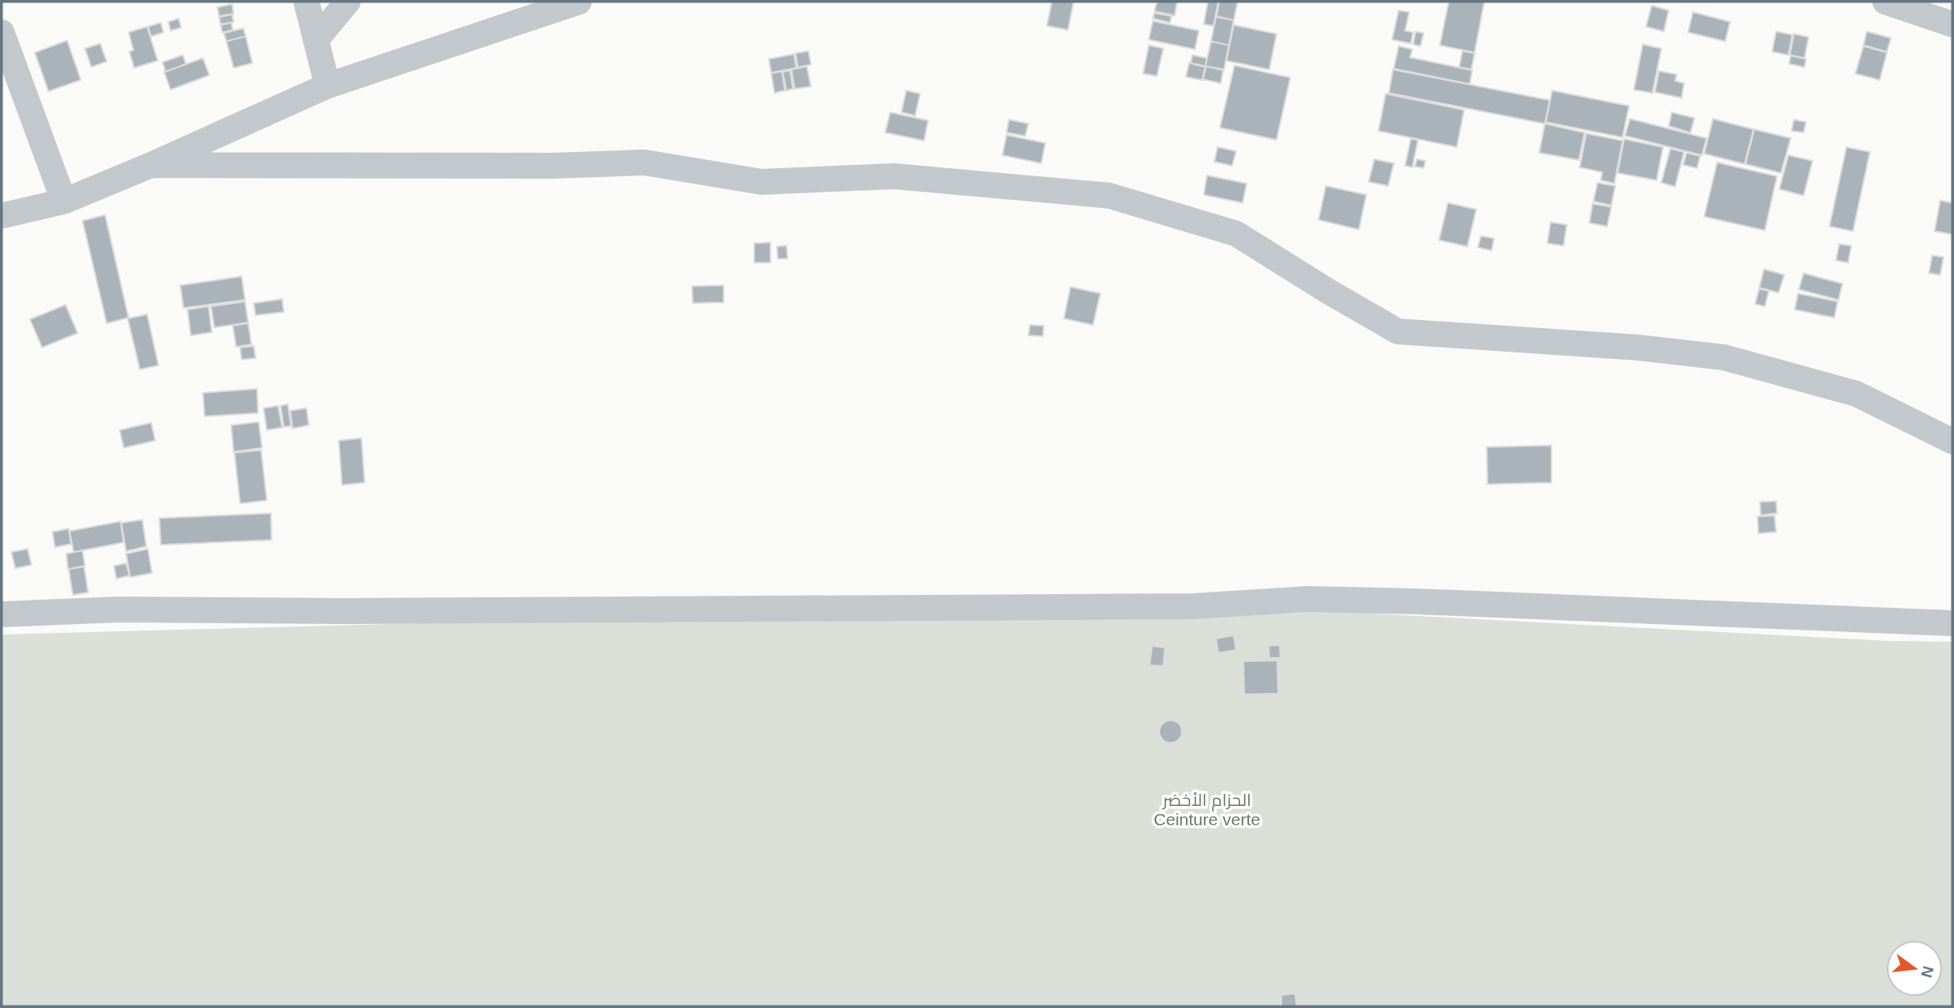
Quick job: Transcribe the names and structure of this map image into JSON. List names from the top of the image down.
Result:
{
  "parks": ["الحزام الأخضر Ceinture verte"],
  "north": "right"
}
